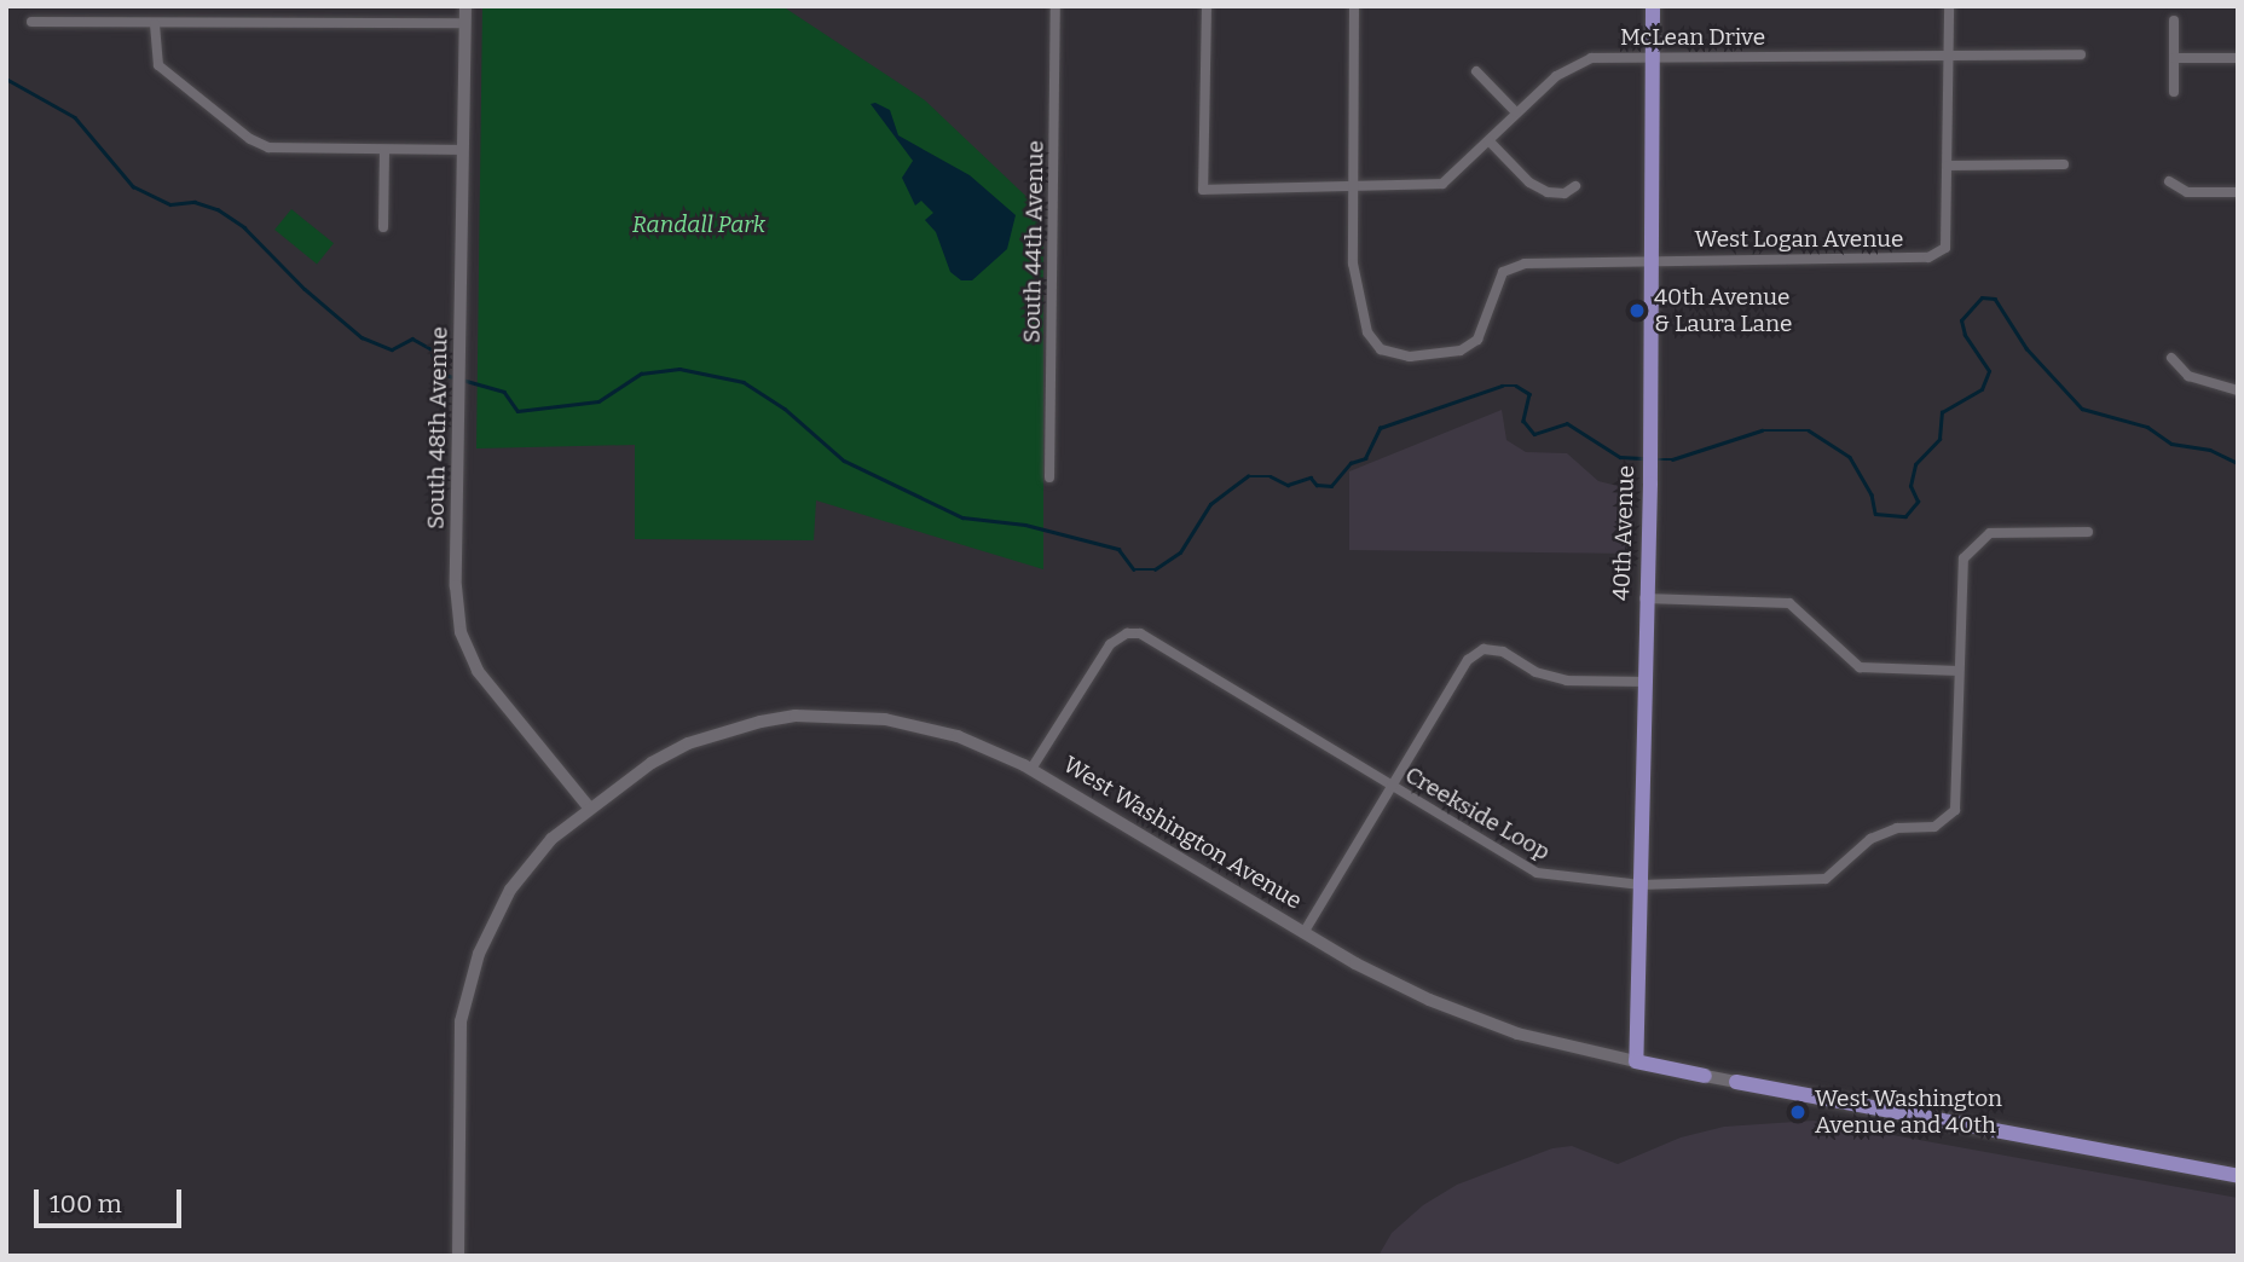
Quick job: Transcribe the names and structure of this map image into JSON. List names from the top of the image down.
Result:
{
  "streets": {
    "main road": ["40th Avenue", "West Washington Avenue"],
    "street": [
      "McLean Drive",
      "West Logan Avenue",
      "South 44th Avenue",
      "South 48th Avenue",
      "Creekside Loop"
    ]
  },
  "crossings": [
    ["McLean Drive", "West Logan Avenue"],
    ["McLean Drive", "40th Avenue"],
    ["West Logan Avenue", "40th Avenue"],
    ["South 48th Avenue", "West Washington Avenue"],
    ["40th Avenue", "Creekside Loop"],
    ["40th Avenue", "West Washington Avenue"],
    ["Creekside Loop", "West Washington Avenue"]
  ],
  "parks": ["Randall Park"],
  "places": ["40th Avenue & Laura Lane", "West Washington Avenue and 40th"],
  "scale_bar": "100 m"
}
